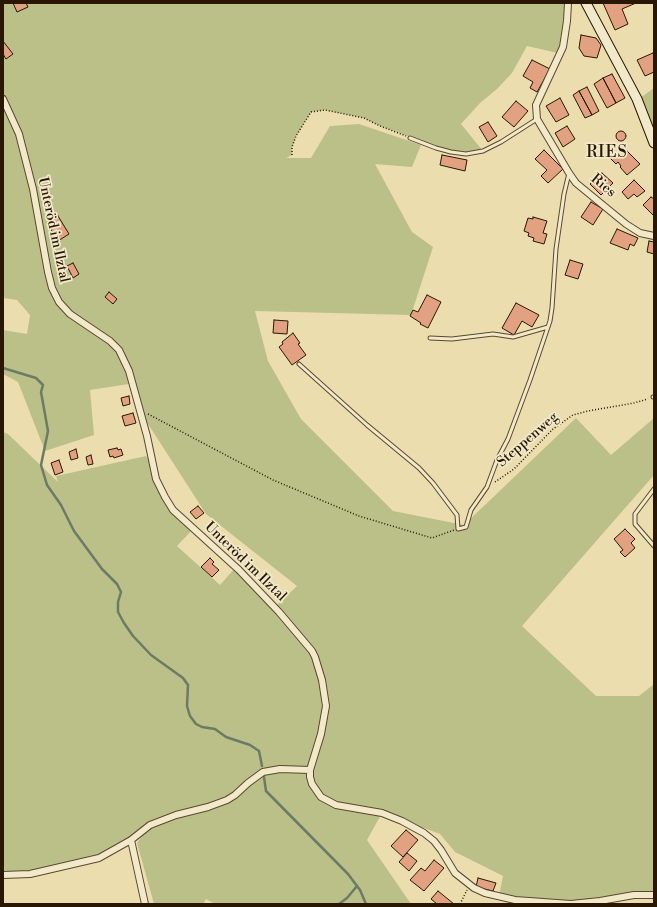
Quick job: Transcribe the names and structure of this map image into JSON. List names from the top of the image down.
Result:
{
  "streets": {
    "street": ["Ries", "Unteröd im Ilztal"],
    "path": ["Steppenweg"]
  },
  "districts": ["RIES"]
}
